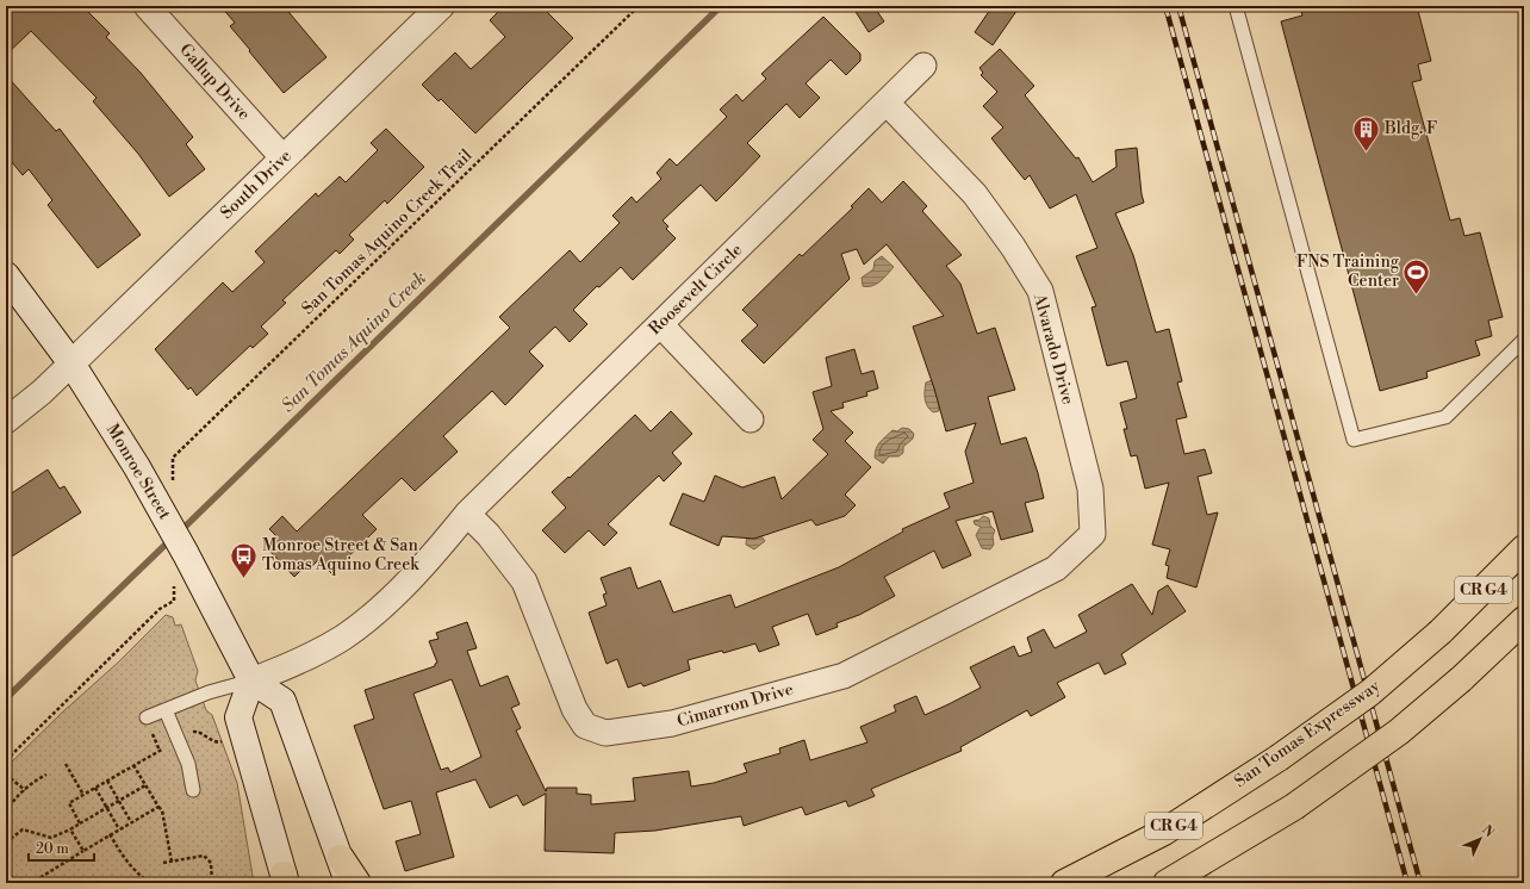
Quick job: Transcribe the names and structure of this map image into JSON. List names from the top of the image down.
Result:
{
  "streets": {
    "highway": ["CR G4", "San Tomas Expressway"],
    "main road": ["South Drive", "Monroe Street"],
    "street": [
      "Gallup Drive",
      "Roosevelt Circle",
      "Alvarado Drive",
      "Cimarron Drive"
    ],
    "path": ["San Tomas Aquino Creek Trail"]
  },
  "crossings": [
    ["Gallup Drive", "South Drive"],
    ["South Drive", "Monroe Street"],
    ["San Tomas Aquino Creek Trail", "Monroe Street"],
    ["Roosevelt Circle", "Alvarado Drive"],
    ["Roosevelt Circle", "Monroe Street"],
    ["Roosevelt Circle", "Cimarron Drive"],
    ["Alvarado Drive", "Cimarron Drive"]
  ],
  "water": ["San Tomas Aquino Creek"],
  "places": {
    "building": ["Bldg. F"],
    "sports": ["FNS Training Center"],
    "bus stop": ["Monroe Street & San Tomas Aquino Creek"]
  },
  "scale_bar": "20 m",
  "north": "top right"
}
